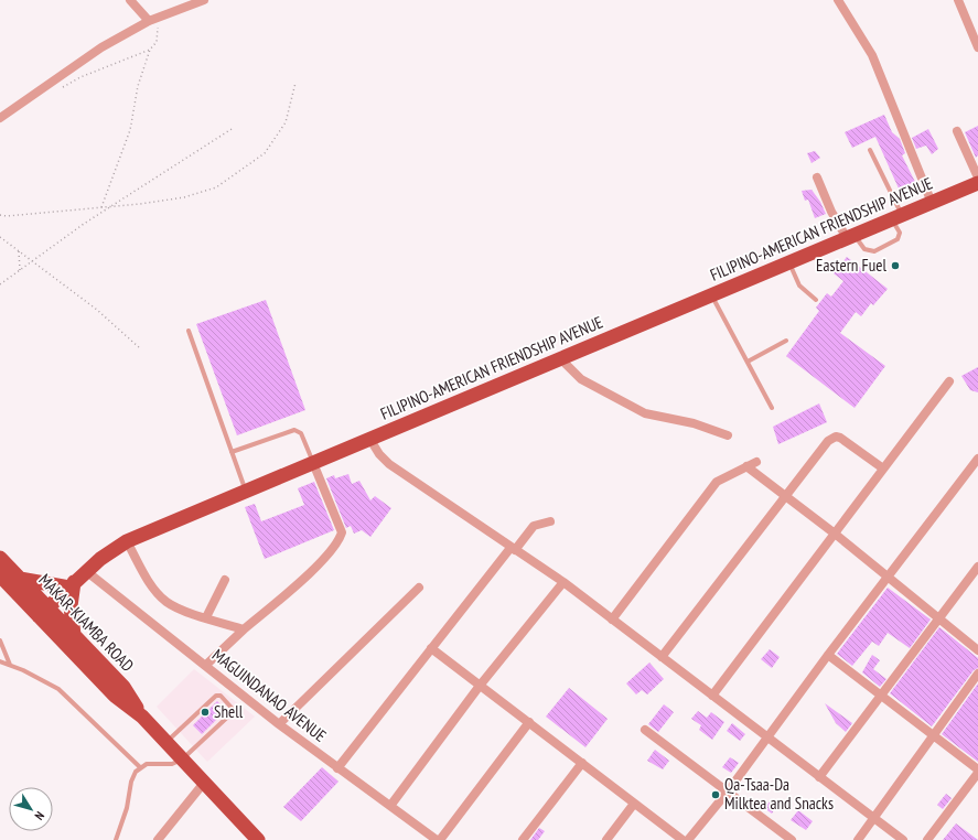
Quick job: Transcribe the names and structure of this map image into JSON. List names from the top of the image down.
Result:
{
  "streets": {
    "main road": ["FILIPINO-AMERICAN FRIENDSHIP AVENUE", "MAKAR-KIAMBA ROAD"],
    "street": ["MAGUINDANAO AVENUE"]
  },
  "crossings": [
    ["FILIPINO-AMERICAN FRIENDSHIP AVENUE", "MAKAR-KIAMBA ROAD"],
    ["FILIPINO-AMERICAN FRIENDSHIP AVENUE", "MAGUINDANAO AVENUE"]
  ],
  "places": ["Eastern Fuel", "Shell", "Qa-Tsaa-Da Milktea and Snacks"],
  "north": "bottom right"
}
